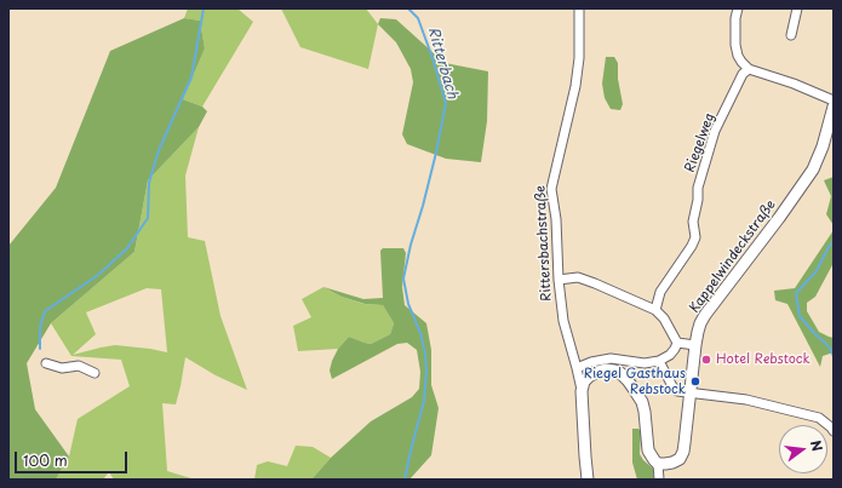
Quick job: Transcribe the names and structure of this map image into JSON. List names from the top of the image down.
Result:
{
  "streets": {
    "street": ["Riegelweg", "Rittersbachstraße", "Kappelwindeckstraße"]
  },
  "water": ["Ritterbach"],
  "places": ["Hotel Rebstock", "Riegel Gasthaus Rebstock"],
  "scale_bar": "100 m",
  "north": "right"
}
